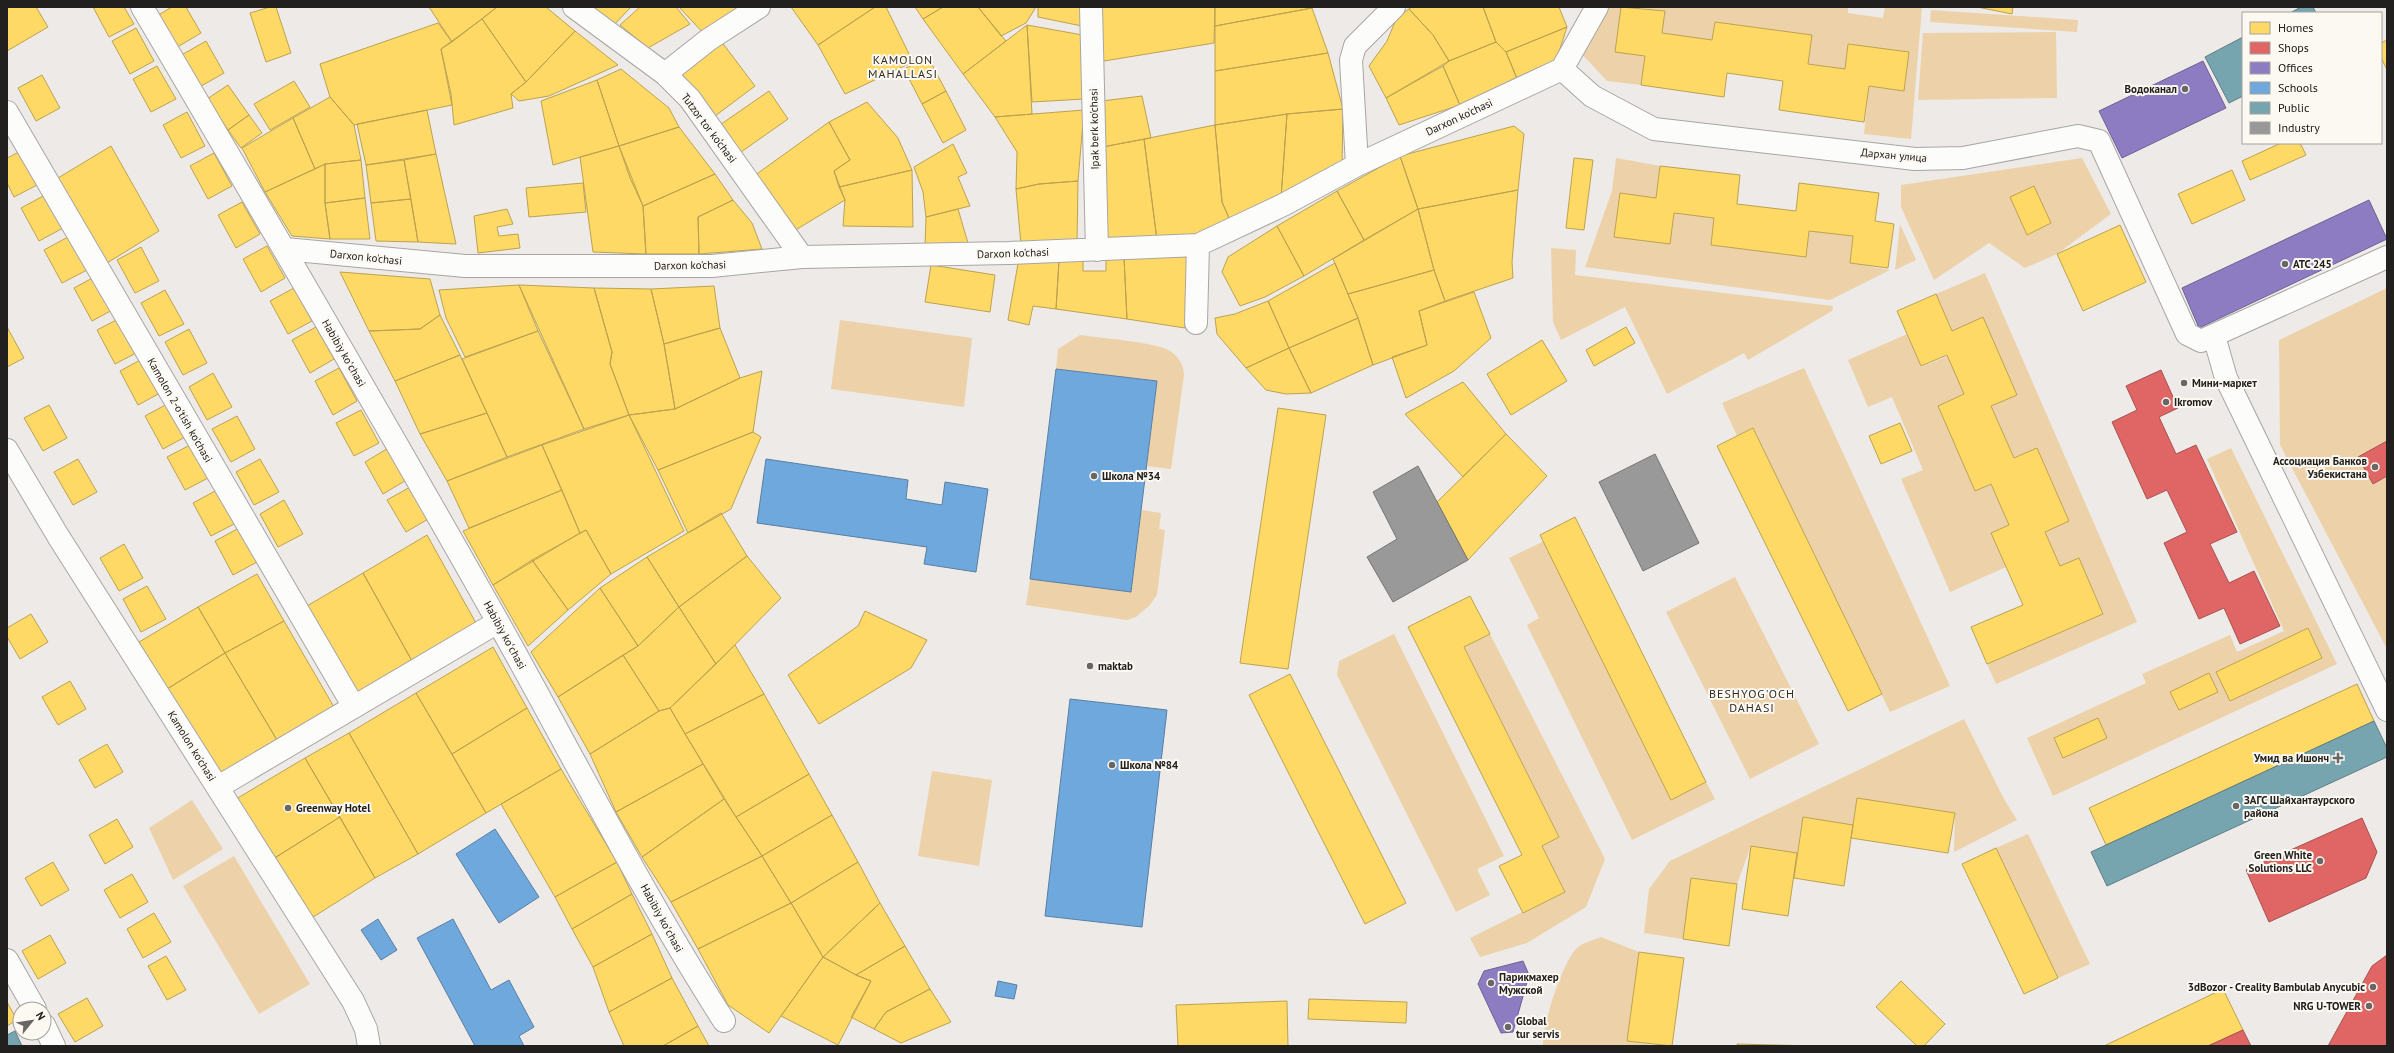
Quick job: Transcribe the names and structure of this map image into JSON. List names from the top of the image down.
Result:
{
  "streets": {
    "street": [
      "Darxon ko'chasi",
      "Tutzor tor ko‘chasi",
      "Ipak berk ko'chasi",
      "Дархан улица",
      "Habibiy koʻchasi",
      "Kamolon 2-o'tish ko'chasi",
      "Kamolon ko'chasi"
    ]
  },
  "crossings": [
    ["Darxon ko'chasi", "Tutzor tor ko‘chasi"],
    ["Darxon ko'chasi", "Ipak berk ko'chasi"],
    ["Darxon ko'chasi", "Дархан улица"],
    ["Darxon ko'chasi", "Habibiy koʻchasi"]
  ],
  "districts": ["KAMOLON MAHALLASI", "BESHYOG'OCH DAHASI"],
  "places": {
    "other": [
      "Водоканал",
      "АТС 245",
      "Мини-маркет",
      "Ikromov",
      "Ассоциация Банков Узбекистана",
      "Школа №34",
      "maktab",
      "Школа №84",
      "ЗАГС Шайхантаурского района",
      "Greenway Hotel",
      "Green White Solutions LLC",
      "Парикмахер Мужской",
      "3dBozor - Creality Bambulab Anycubic",
      "NRG U-TOWER",
      "Global tur servis"
    ],
    "health": ["Умид ва Ишонч"]
  },
  "legend": [
    "Homes",
    "Shops",
    "Offices",
    "Schools",
    "Public",
    "Industry"
  ],
  "north": "top right"
}
